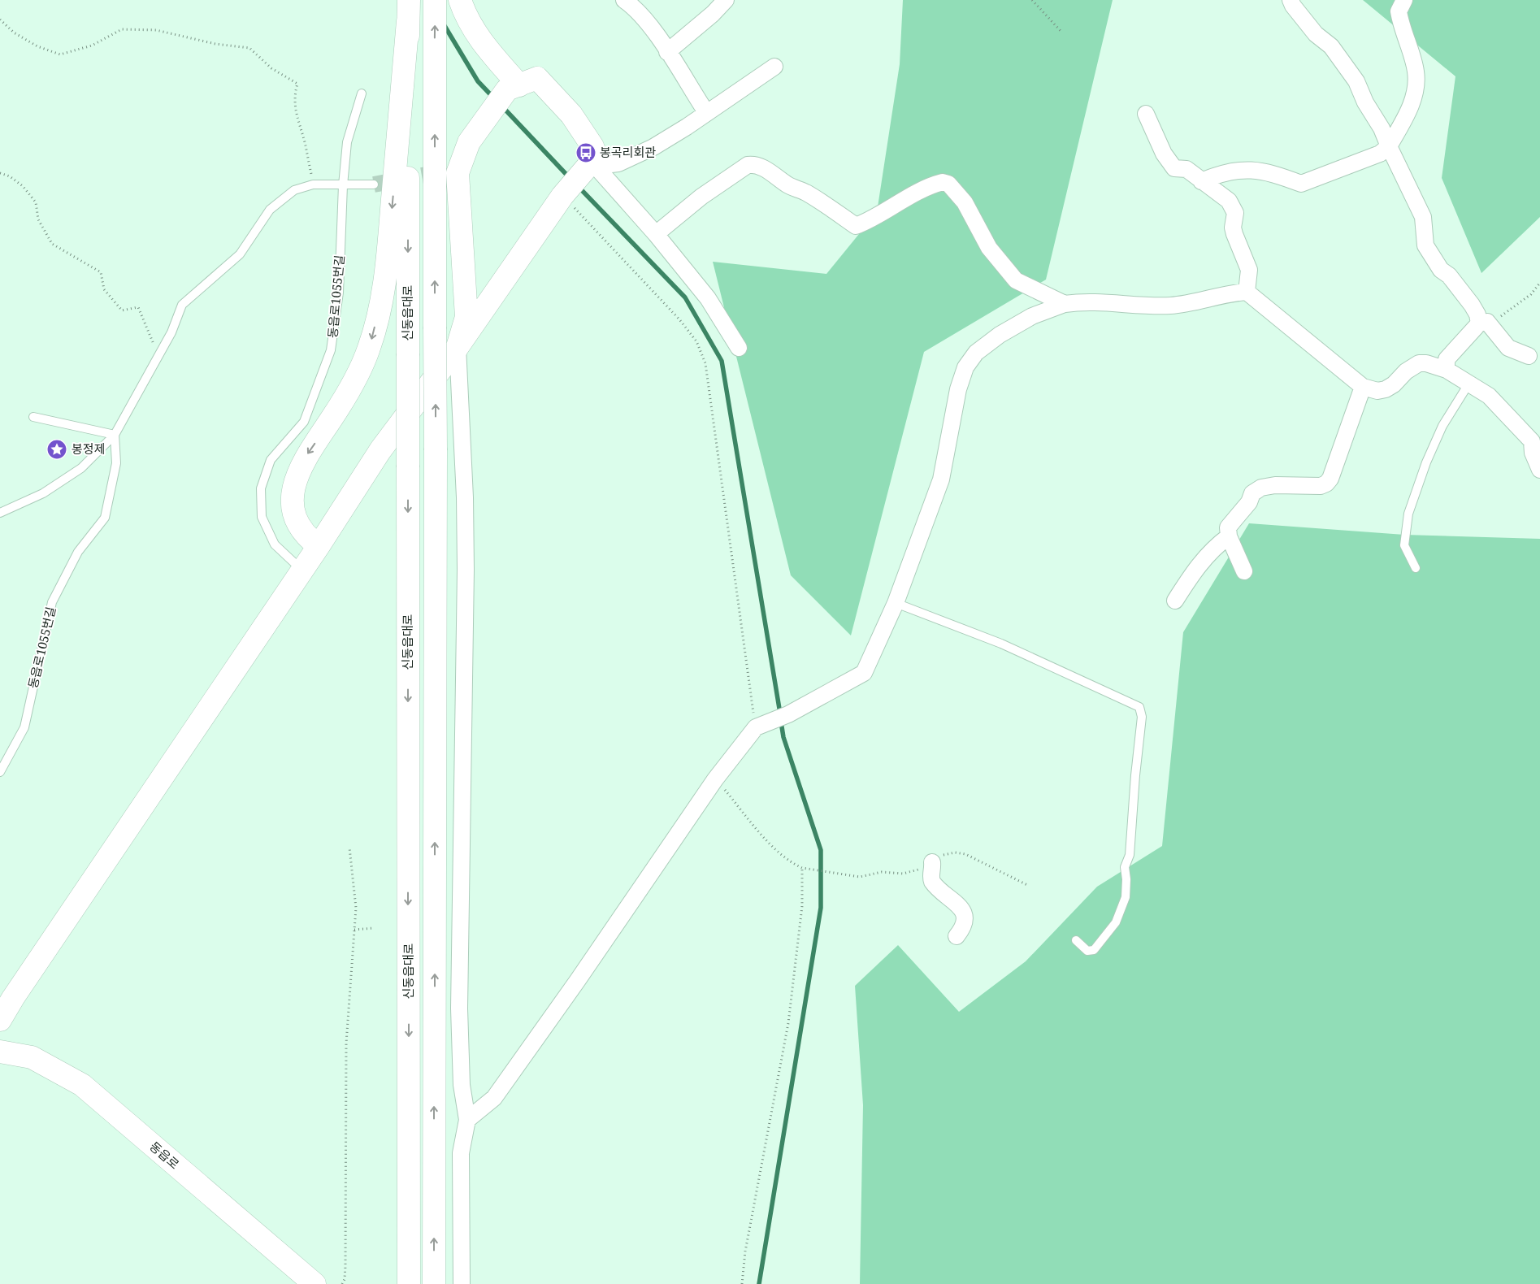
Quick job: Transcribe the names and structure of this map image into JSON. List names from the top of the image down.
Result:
{
  "streets": {
    "main road": ["신동읍대로", "동읍로"],
    "lane": ["동읍로1055번길"]
  },
  "places": {
    "bus stop": ["봉곡리회관"],
    "place": ["봉정제"]
  }
}
